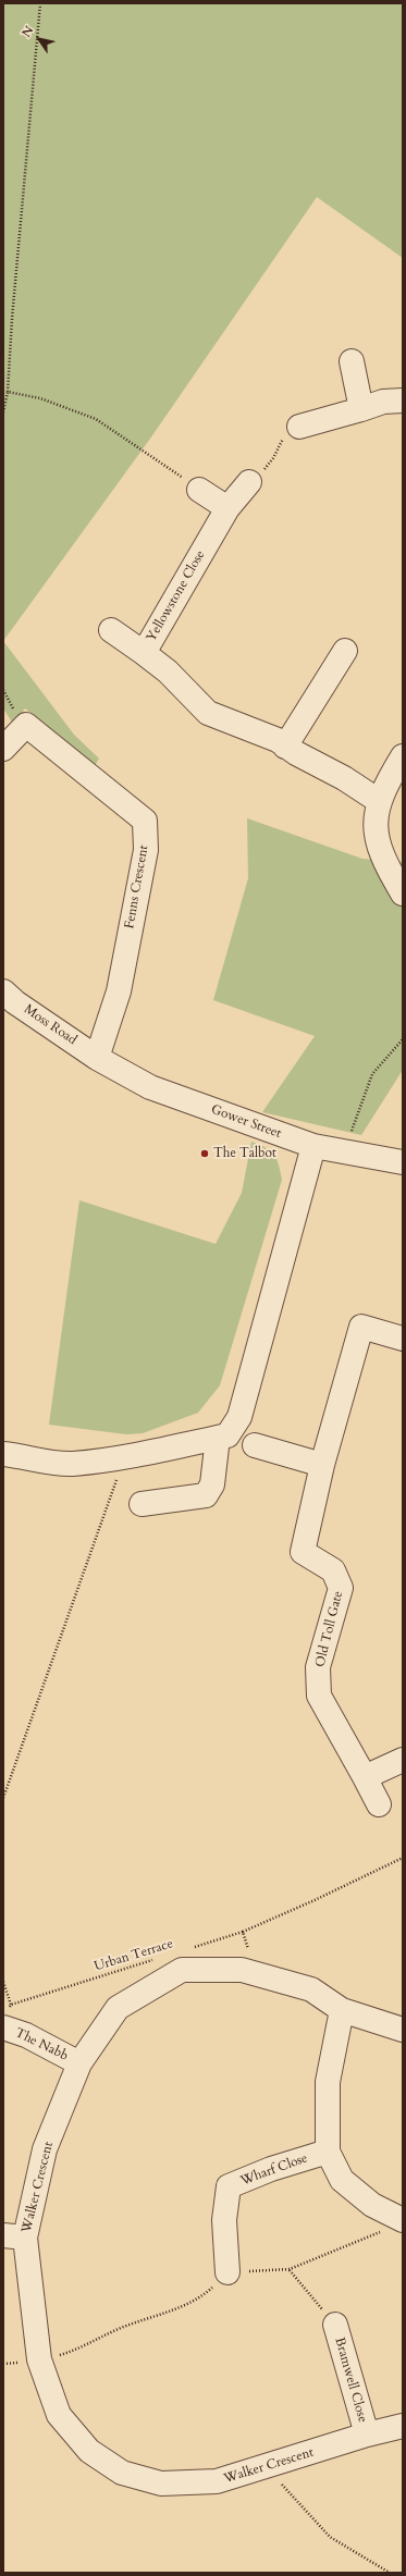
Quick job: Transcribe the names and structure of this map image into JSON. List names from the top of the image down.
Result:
{
  "streets": {
    "street": [
      "Yellowstone Close",
      "Fenns Crescent",
      "Moss Road",
      "Gower Street",
      "Old Toll Gate",
      "The Nabb",
      "Wharf Close",
      "Walker Crescent",
      "Bramwell Close"
    ],
    "path": ["Urban Terrace"]
  },
  "crossings": [
    ["Fenns Crescent", "Moss Road"],
    ["Fenns Crescent", "Gower Street"],
    ["Moss Road", "Gower Street"],
    ["The Nabb", "Walker Crescent"],
    ["Walker Crescent", "Bramwell Close"]
  ],
  "places": ["The Talbot"],
  "north": "top left"
}
